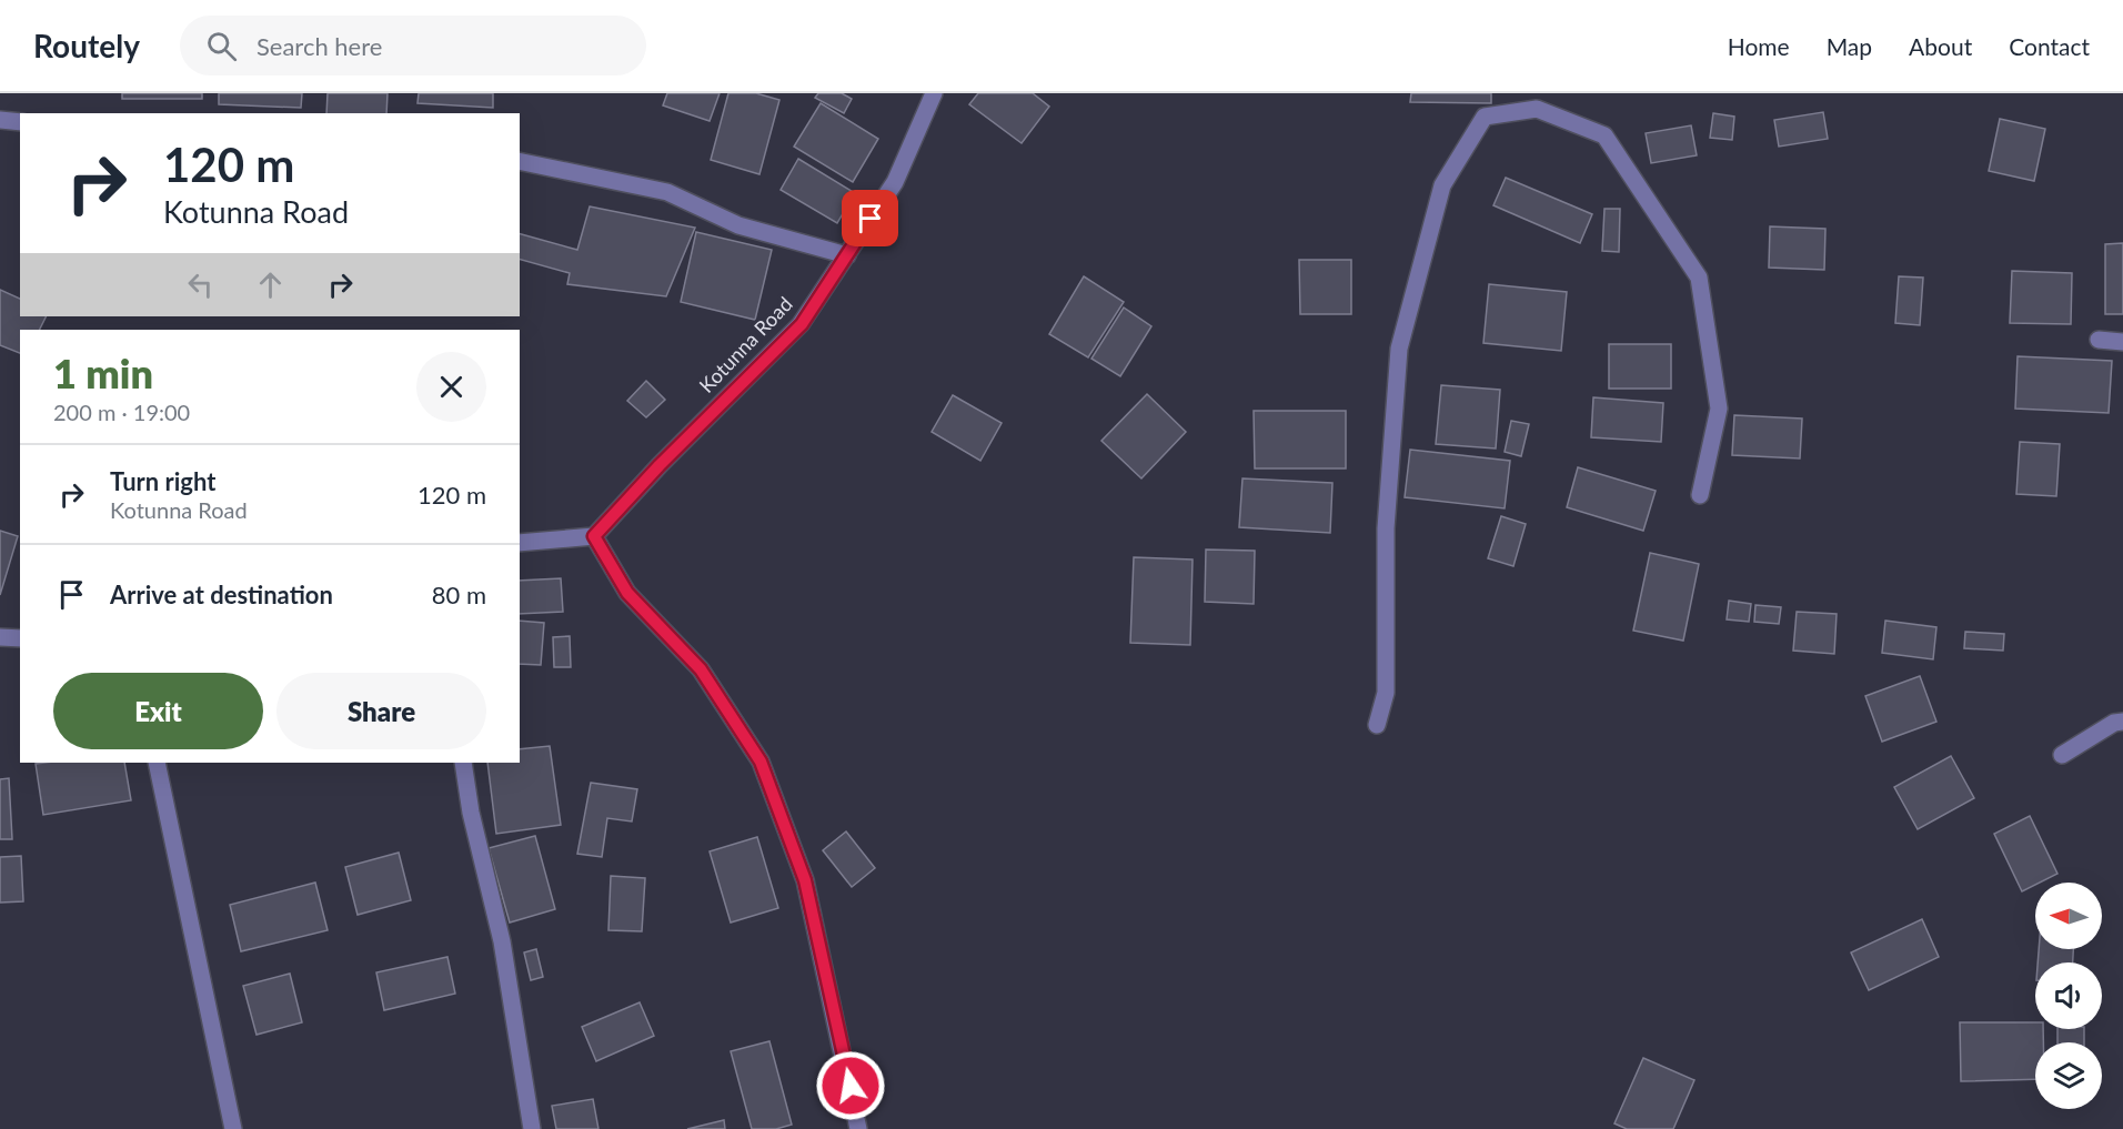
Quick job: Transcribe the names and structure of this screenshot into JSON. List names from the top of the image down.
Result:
{
  "streets": {
    "street": ["Kotunna Road"]
  },
  "north": "left",
  "page": {
    "header": "Routely",
    "search": "Search here",
    "nav": [
      "Home",
      "Map",
      "About",
      "Contact"
    ],
    "turn": ["120 m", "Kotunna Road"],
    "heading": ["1 min", "200 m · 19:00"],
    "list": [
      {
        "name": "Turn right",
        "note": "Kotunna Road",
        "value": "120 m"
      },
      {
        "name": "Arrive at destination",
        "value": "80 m"
      }
    ],
    "buttons": ["Exit", "Share"]
  }
}
